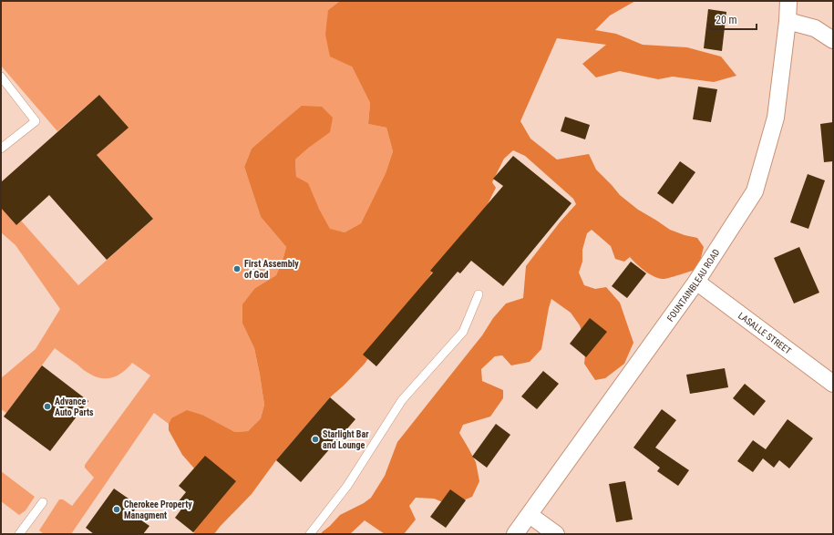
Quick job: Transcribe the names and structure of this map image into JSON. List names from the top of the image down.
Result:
{
  "streets": {
    "street": ["FOUNTAINBLEAU ROAD", "LASALLE STREET"]
  },
  "crossings": [
    ["FOUNTAINBLEAU ROAD", "LASALLE STREET"]
  ],
  "places": [
    "First Assembly of God",
    "Advance Auto Parts",
    "Starlight Bar and Lounge",
    "Cherokee Property Managment"
  ],
  "scale_bar": "20 m"
}
